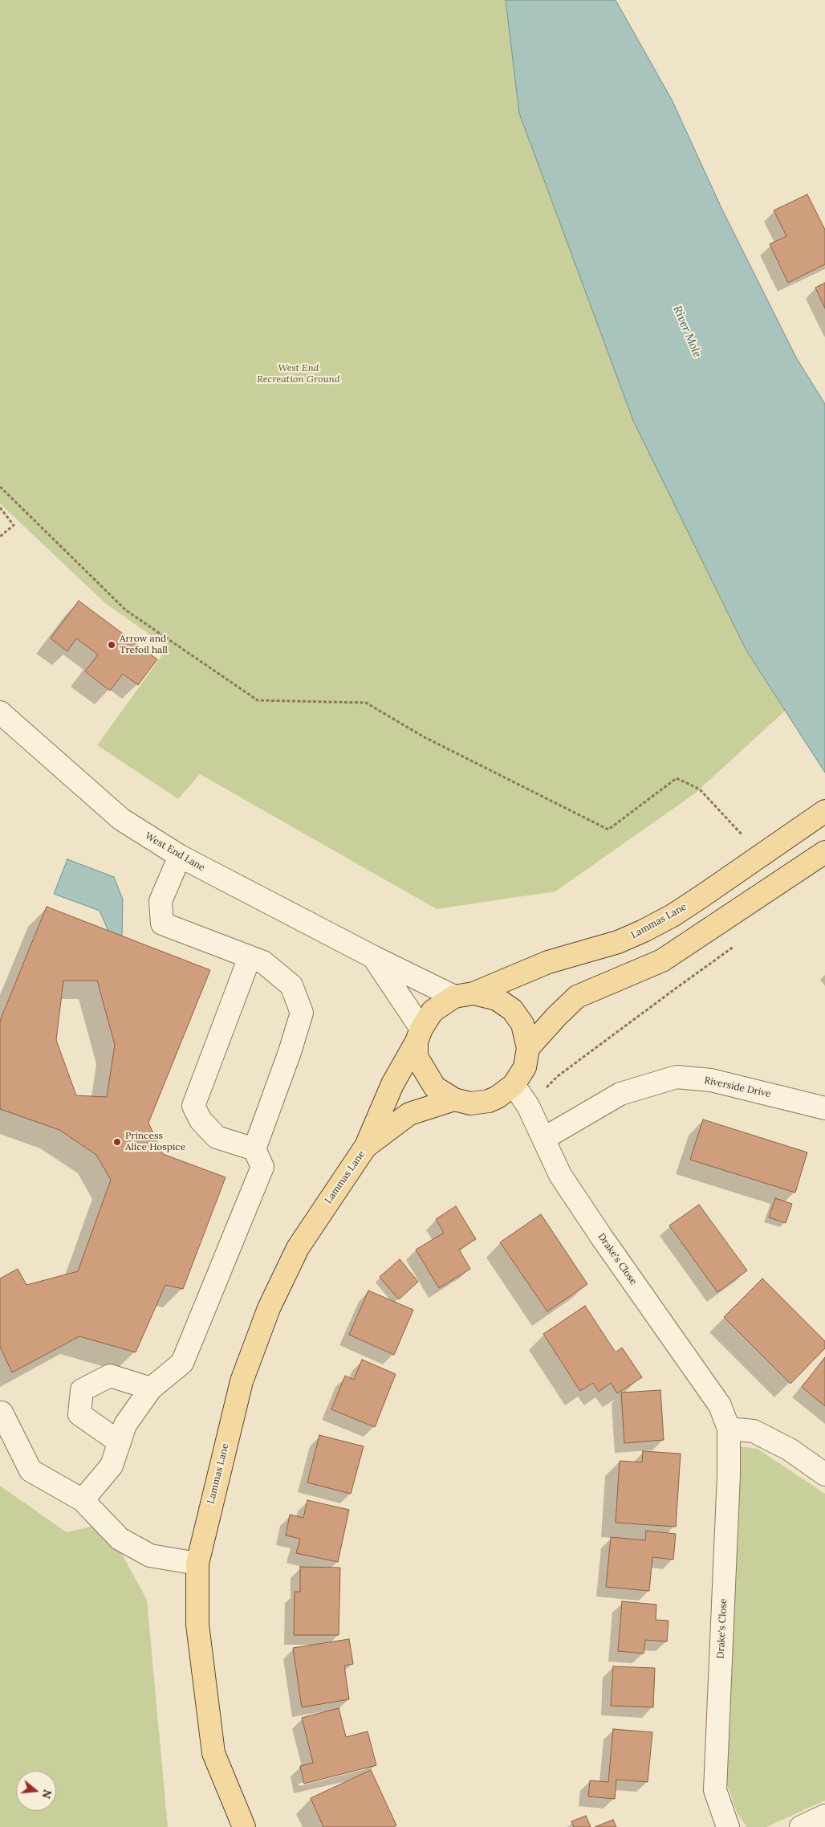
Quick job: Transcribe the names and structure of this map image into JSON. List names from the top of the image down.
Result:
{
  "streets": {
    "main road": ["Lammas Lane"],
    "street": ["West End Lane", "Riverside Drive", "Drake's Close"]
  },
  "crossings": [
    ["West End Lane", "Lammas Lane"],
    ["West End Lane", "Drake's Close"],
    ["Lammas Lane", "Drake's Close"],
    ["Riverside Drive", "Drake's Close"]
  ],
  "water": ["River Mole"],
  "parks": ["West End Recreation Ground"],
  "places": ["Arrow and Trefoil hall", "Princess Alice Hospice"],
  "north": "right"
}
